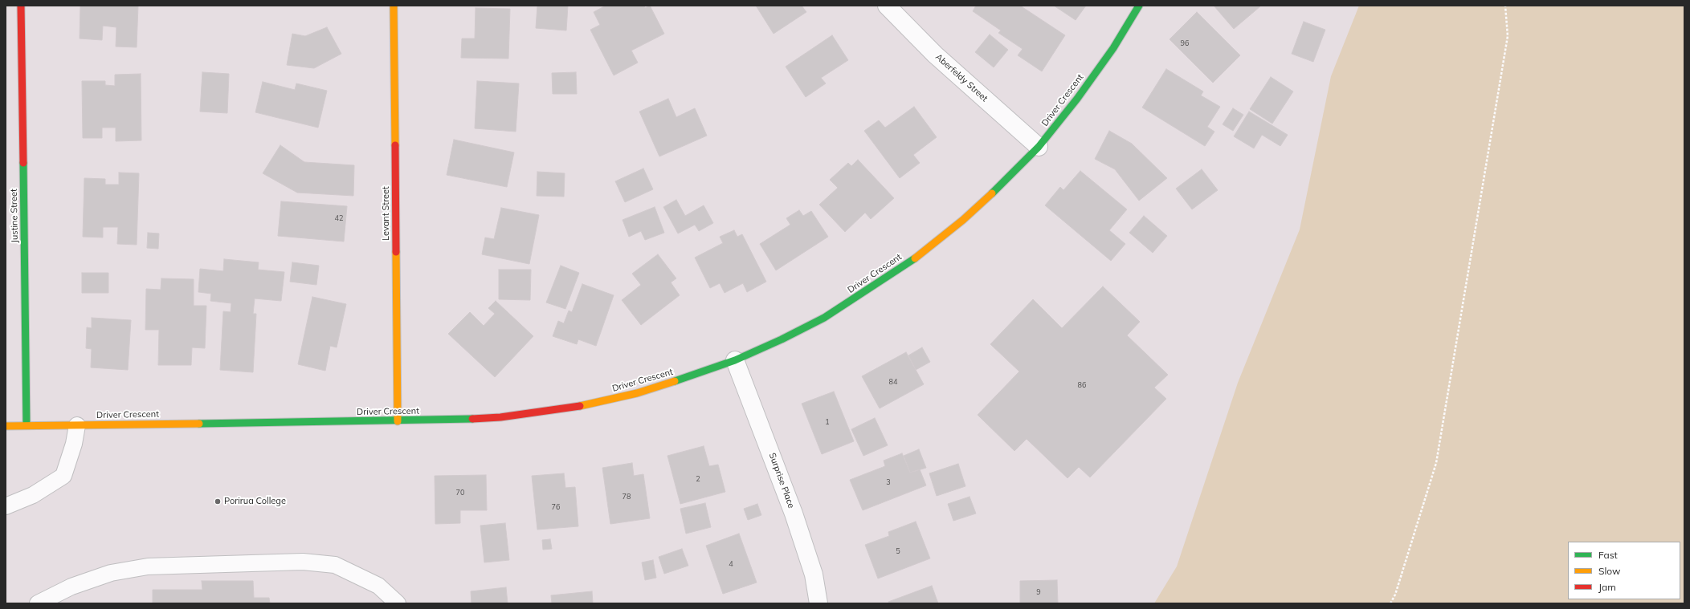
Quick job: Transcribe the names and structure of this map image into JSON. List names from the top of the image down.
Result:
{
  "streets": {
    "street": [
      "Aberfeldy Street",
      "Driver Crescent",
      "Levant Street",
      "Justine Street",
      "Surprise Place"
    ]
  },
  "crossings": [
    ["Aberfeldy Street", "Driver Crescent"],
    ["Driver Crescent", "Levant Street"],
    ["Driver Crescent", "Justine Street"],
    ["Driver Crescent", "Surprise Place"]
  ],
  "places": ["Porirua College"],
  "house_numbers": [
    "96",
    "42",
    "84",
    "86",
    "1",
    "2",
    "3",
    "70",
    "78",
    "76",
    "5",
    "4",
    "9"
  ],
  "legend": ["Fast", "Slow", "Jam"]
}
